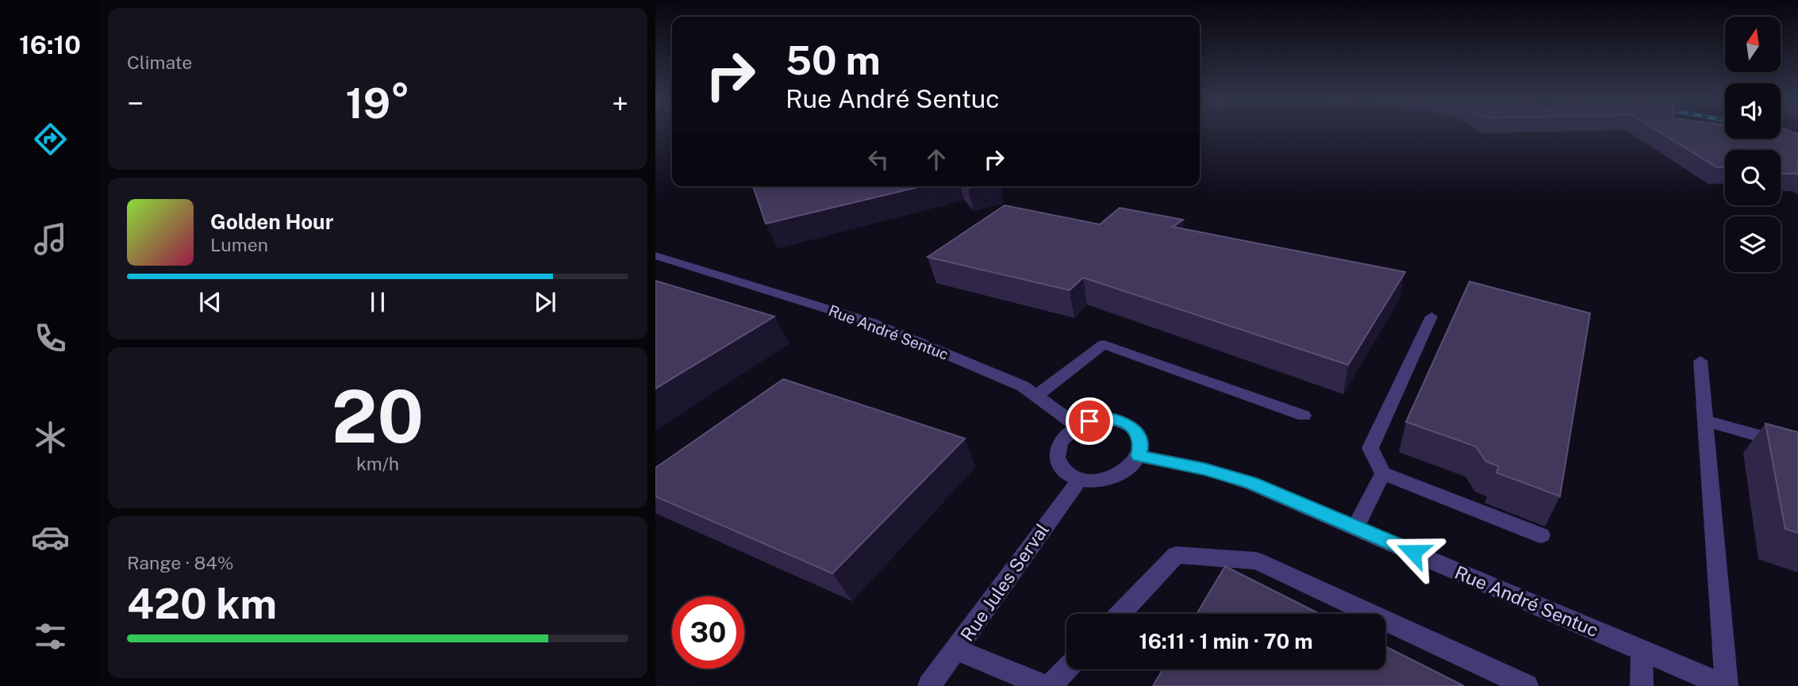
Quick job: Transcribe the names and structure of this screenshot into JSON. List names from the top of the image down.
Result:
{
  "streets": {
    "street": ["Rue André Sentuc", "Rue Jules Serval"]
  },
  "crossings": [
    ["Rue André Sentuc", "Rue Jules Serval"]
  ],
  "north": "top",
  "page": {
    "tabs": "16:10",
    "tile": [
      "Climate",
      ["20", "km/h"],
      ["Range · 84%", "420 km"]
    ],
    "turn": ["50 m", "Rue André Sentuc"],
    "heat": ["−", "19°", "+"],
    "song": ["Golden Hour", "Lumen"],
    "limit": "30",
    "trip": "16:11 · 1 min · 70 m"
  }
}
